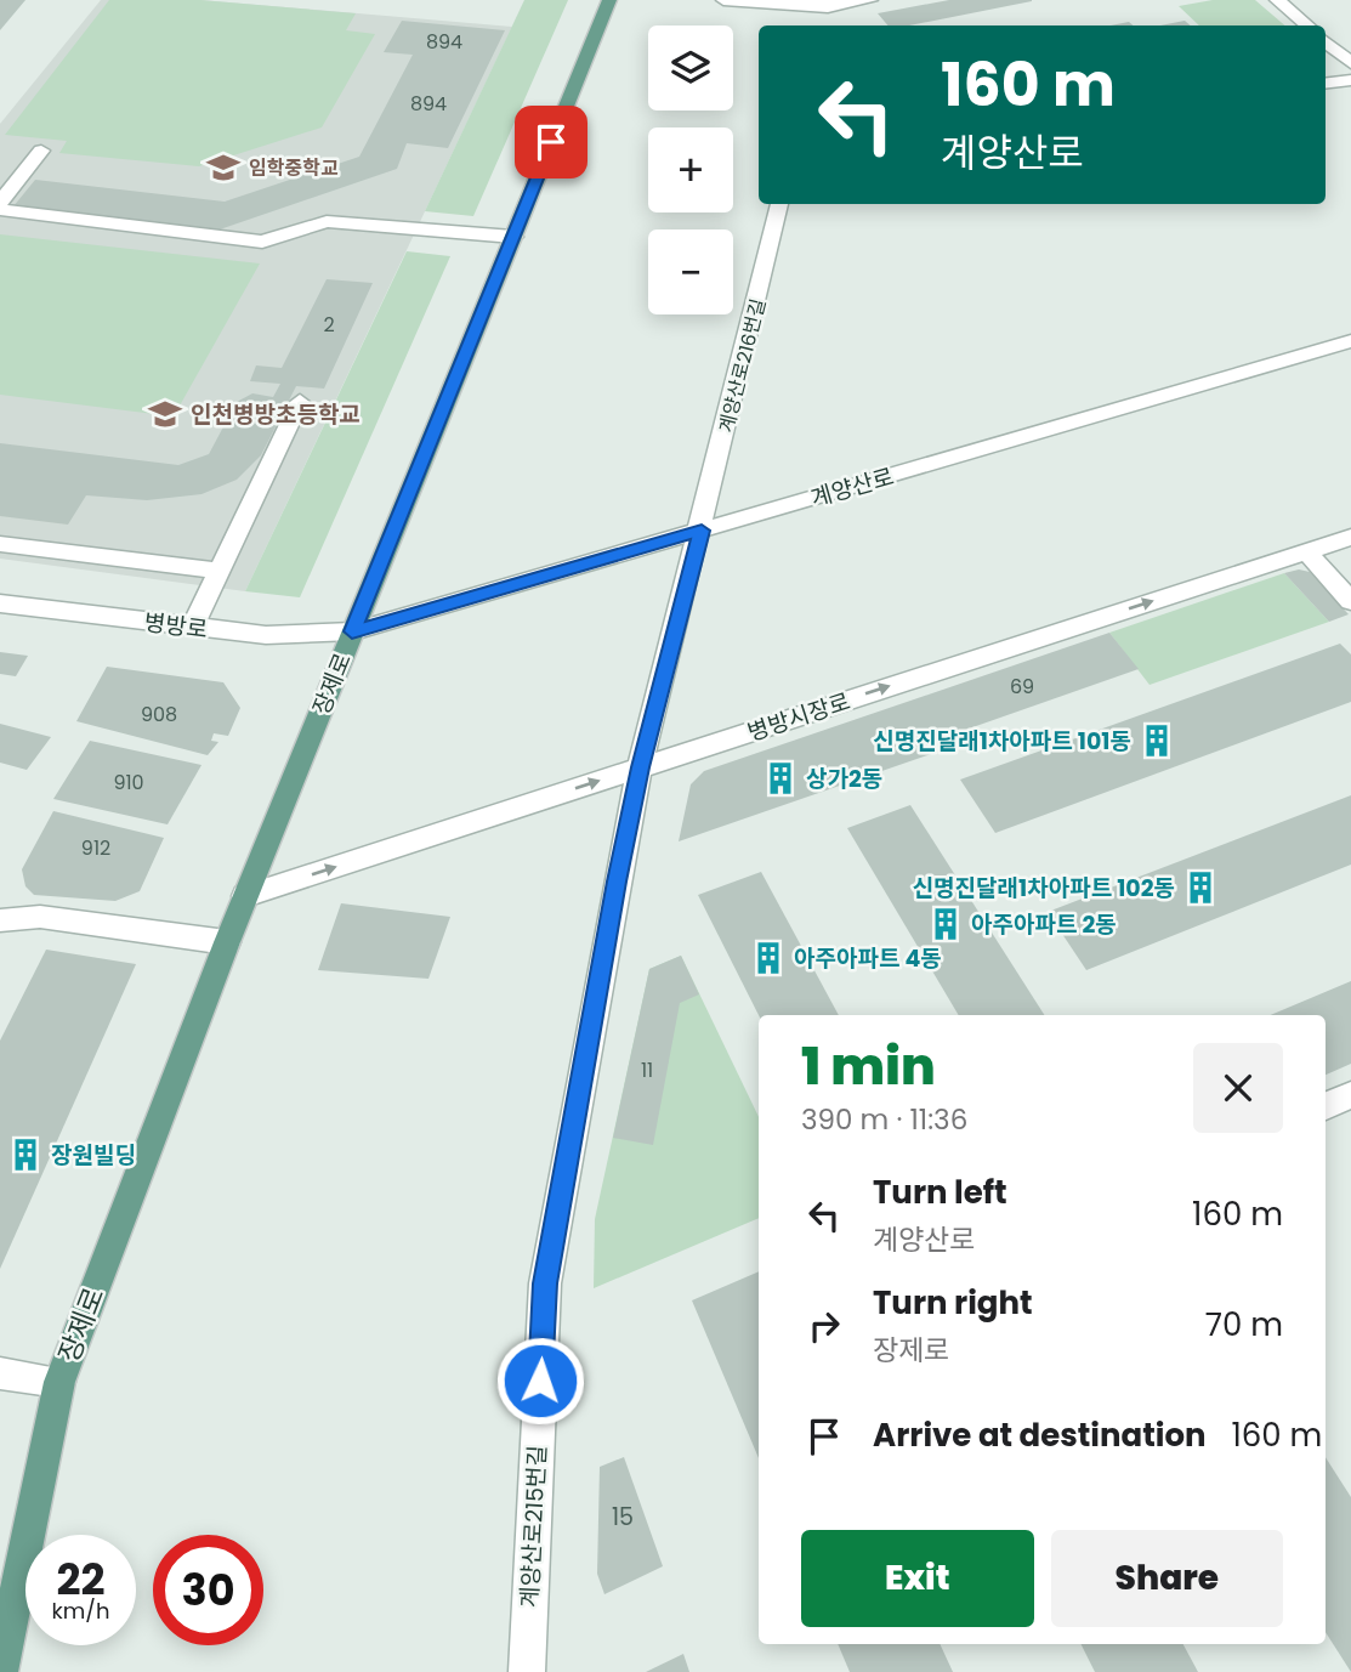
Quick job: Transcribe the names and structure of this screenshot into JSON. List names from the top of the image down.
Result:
{
  "streets": {
    "main road": ["장제로"],
    "street": [
      "계양산로216번길",
      "계양산로",
      "병방로",
      "병방시장로",
      "계양산로215번길"
    ]
  },
  "crossings": [
    ["계양산로216번길", "계양산로"],
    ["계양산로216번길", "계양산로215번길"],
    ["계양산로", "병방로"],
    ["계양산로", "장제로"],
    ["계양산로", "계양산로215번길"],
    ["병방로", "장제로"],
    ["장제로", "병방시장로"],
    ["병방시장로", "계양산로215번길"]
  ],
  "one_way": ["병방시장로"],
  "places": {
    "school or university": ["임학중학교", "인천병방초등학교"],
    "building": [
      "신명진달래1차아파트 101동",
      "상가2동",
      "신명진달래1차아파트 102동",
      "아주아파트 2동",
      "아주아파트 4동",
      "장원빌딩"
    ]
  },
  "house_numbers": [
    "894",
    "894",
    "2",
    "69",
    "908",
    "910",
    "912",
    "11",
    "15"
  ],
  "page": {
    "map_buttons": ["+", "−"],
    "turn": ["160 m", "계양산로"],
    "heading": ["1 min", "390 m · 11:36"],
    "list": [
      {
        "name": "Turn left",
        "note": "계양산로",
        "value": "160 m"
      },
      {
        "name": "Turn right",
        "note": "장제로",
        "value": "70 m"
      },
      {
        "name": "Arrive at destination",
        "value": "160 m"
      }
    ],
    "buttons": ["Exit", "Share"],
    "speed": "22 km/h",
    "limit": "30"
  }
}
